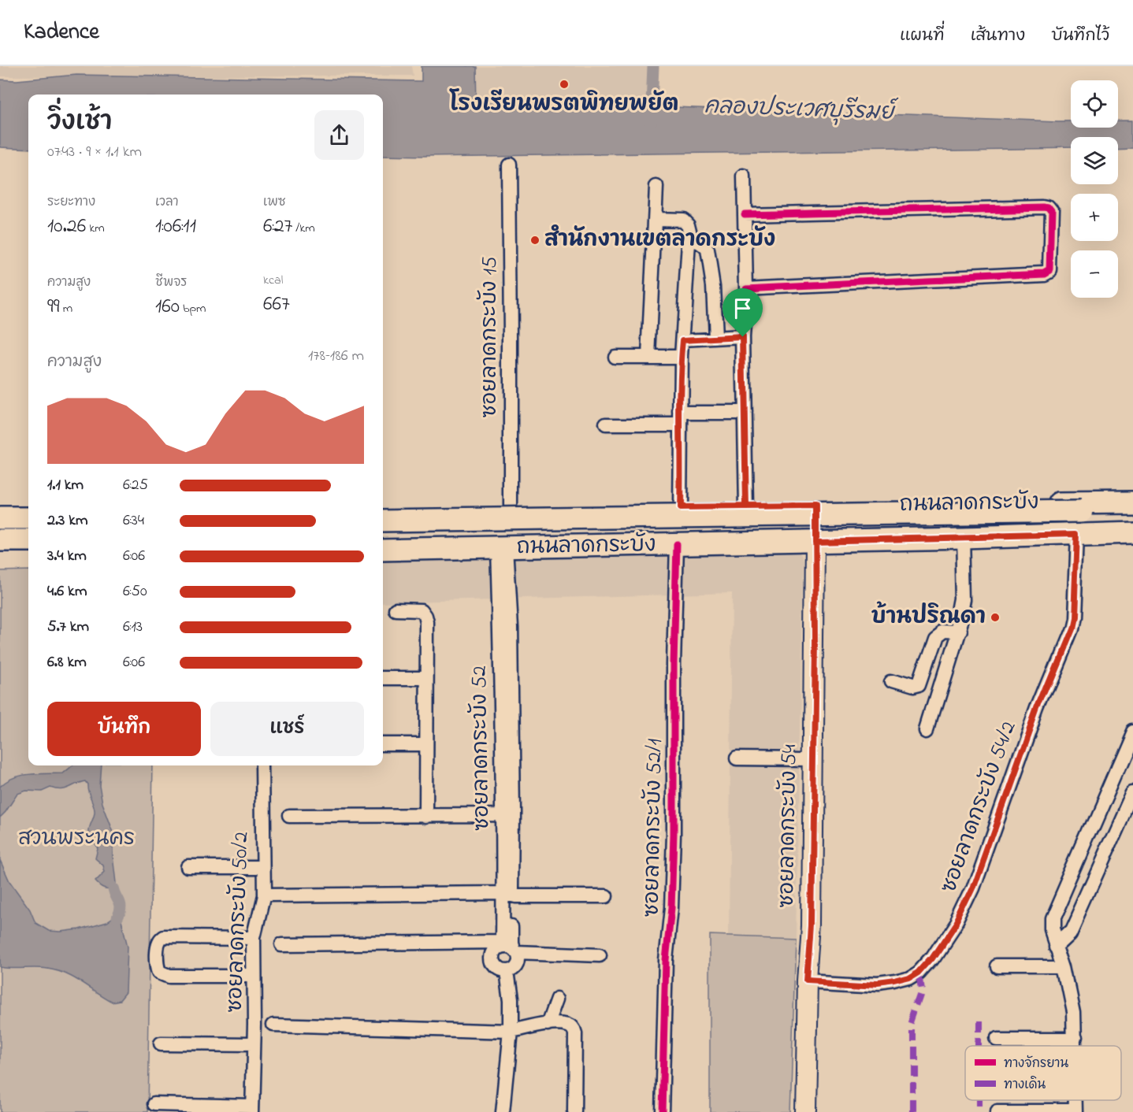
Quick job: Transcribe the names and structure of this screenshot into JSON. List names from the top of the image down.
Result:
{
  "streets": {
    "main road": ["ถนนลาดกระบัง", "ซอยลาดกระบัง 54"],
    "street": [
      "ซอยลาดกระบัง 15",
      "ซอยลาดกระบัง 52",
      "ซอยลาดกระบัง 54/2",
      "ซอยลาดกระบัง 52/1",
      "ซอยลาดกระบัง 50/2"
    ]
  },
  "crossings": [
    ["ซอยลาดกระบัง 15", "ถนนลาดกระบัง"],
    ["ถนนลาดกระบัง", "ซอยลาดกระบัง 52"],
    ["ถนนลาดกระบัง", "ซอยลาดกระบัง 54/2"],
    ["ถนนลาดกระบัง", "ซอยลาดกระบัง 54"],
    ["ถนนลาดกระบัง", "ซอยลาดกระบัง 52/1"],
    ["ซอยลาดกระบัง 54/2", "ซอยลาดกระบัง 54"]
  ],
  "water": ["คลองประเวศบุรีรมย์"],
  "parks": ["สวนพระนคร"],
  "places": ["โรงเรียนพรตพิทยพยัต", "สำนักงานเขตลาดกระบัง", "บ้านปริณดา"],
  "legend": ["ทางจักรยาน", "ทางเดิน"],
  "page": {
    "header": "Kadence",
    "nav": ["แผนที่", "เส้นทาง", "บันทึกไว้"],
    "map_buttons": ["+", "−"],
    "heading": ["วิ่งเช้า", "07:43 · 9 × 1.1 km"],
    "stats": [
      ["ระยะทาง", "10.26 km"],
      ["เวลา", "1:06:11"],
      ["เพซ", "6:27 /km"],
      ["ความสูง", "99 m"],
      ["ชีพจร", "160 bpm"],
      ["kcal", "667"]
    ],
    "chart": ["ความสูง", "178–186 m"],
    "list": [
      {
        "name": "1.1 km",
        "note": "6:25"
      },
      {
        "name": "2.3 km",
        "note": "6:34"
      },
      {
        "name": "3.4 km",
        "note": "6:06"
      },
      {
        "name": "4.6 km",
        "note": "6:50"
      },
      {
        "name": "5.7 km",
        "note": "6:13"
      },
      {
        "name": "6.8 km",
        "note": "6:06"
      }
    ],
    "buttons": ["บันทึก", "แชร์"]
  }
}
